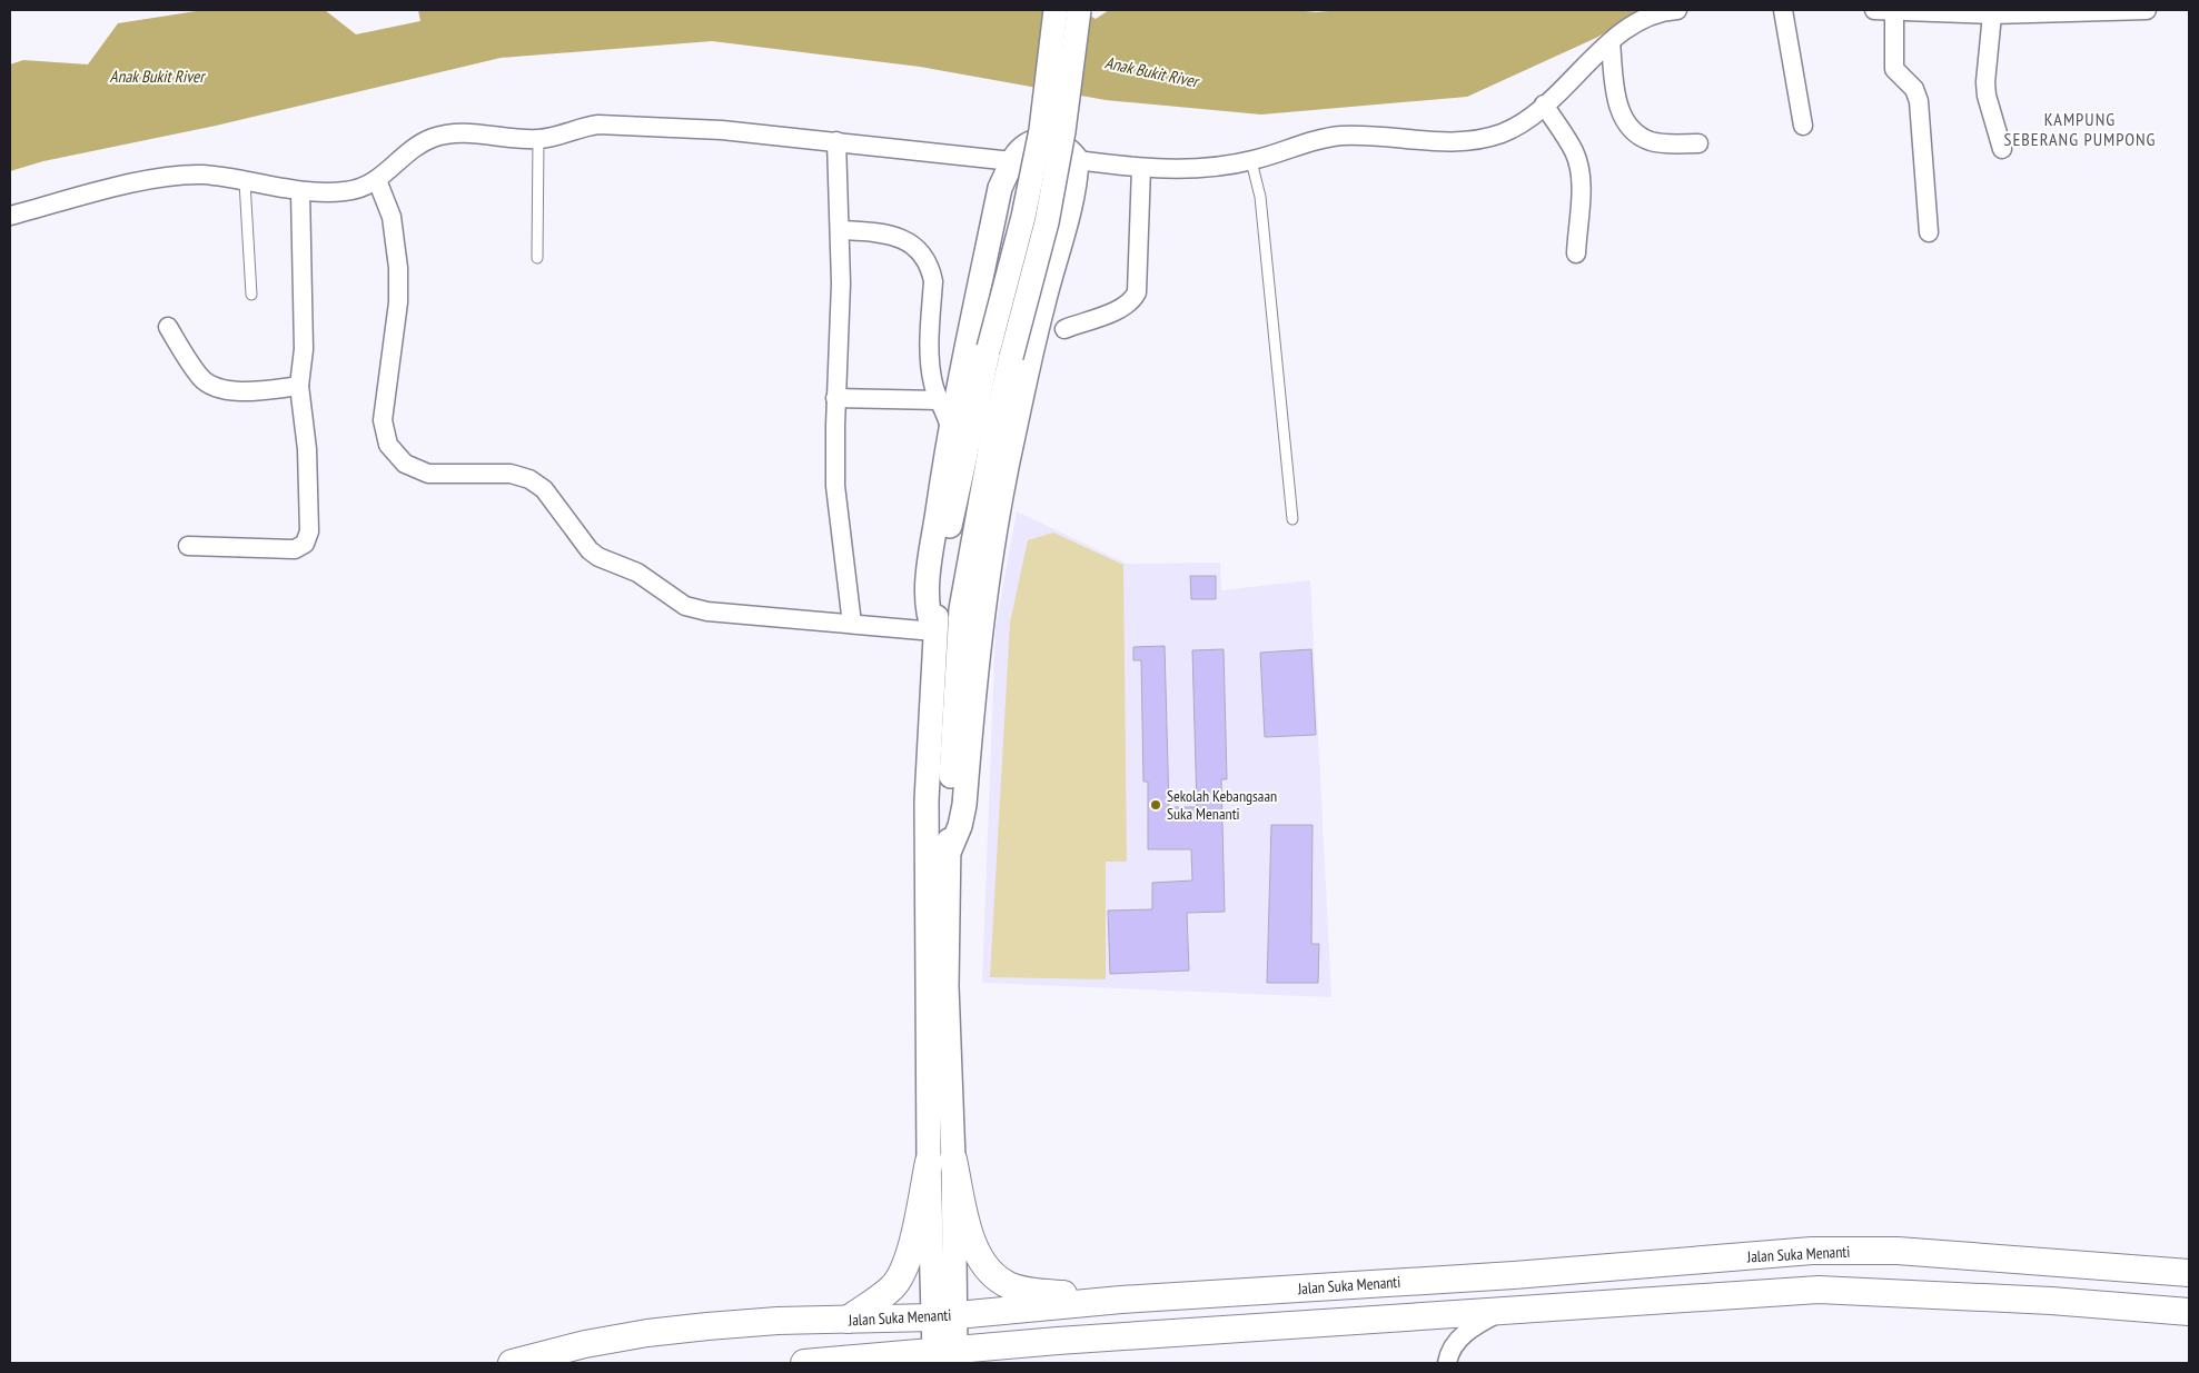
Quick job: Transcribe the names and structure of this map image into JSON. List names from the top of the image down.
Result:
{
  "streets": {
    "main road": ["Jalan Suka Menanti"]
  },
  "districts": ["KAMPUNG SEBERANG PUMPONG"],
  "water": ["Anak Bukit River"],
  "places": ["Sekolah Kebangsaan Suka Menanti"]
}
